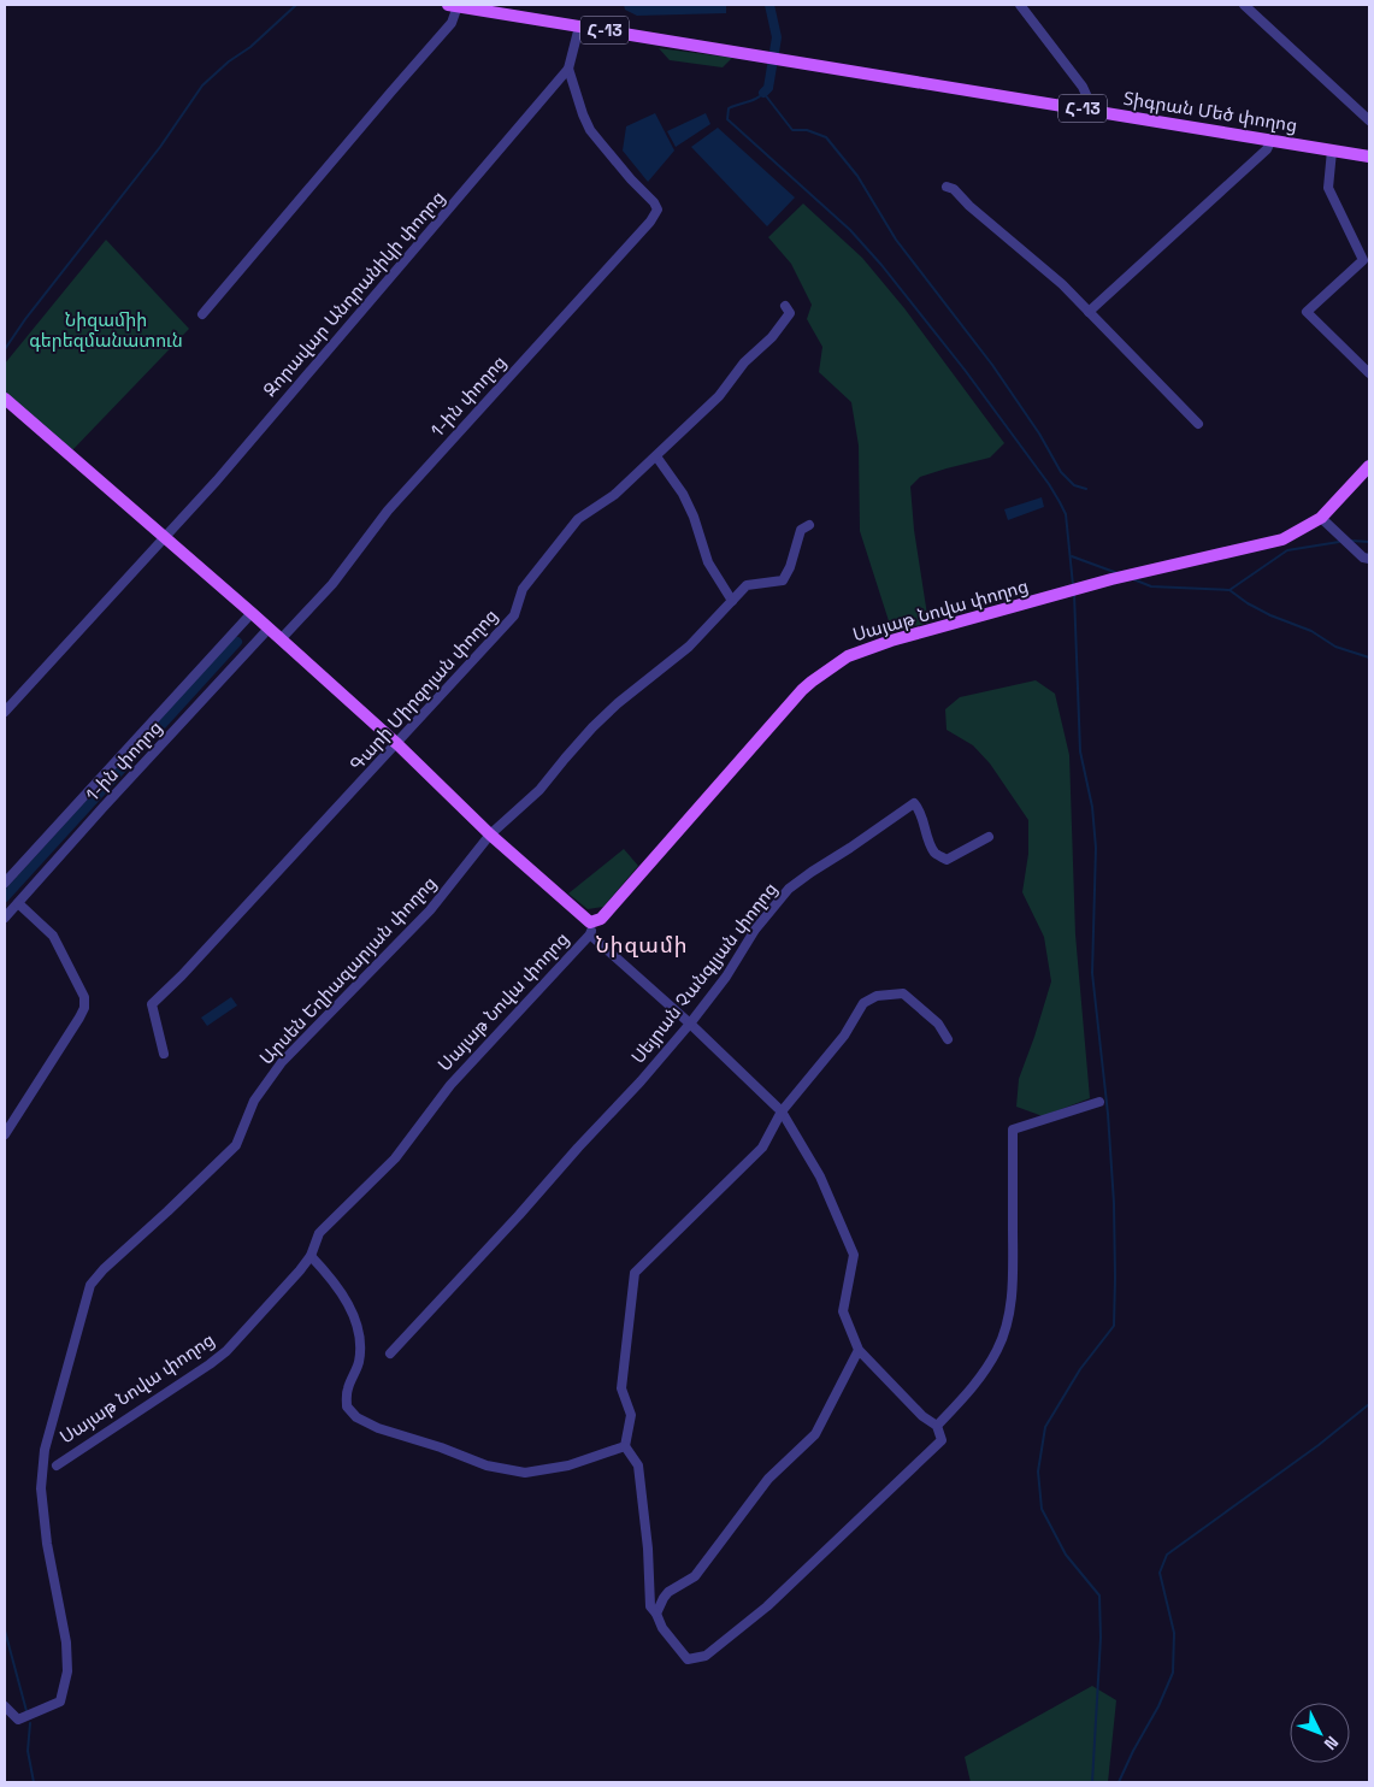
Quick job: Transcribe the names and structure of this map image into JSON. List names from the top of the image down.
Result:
{
  "streets": {
    "main road": ["Հ-13", "Տիգրան Մեծ փողոց", "Սայաթ Նովա փողոց"],
    "street": [
      "Զորավար Անդրանիկի փողոց",
      "1-ին փողոց",
      "Գարի Միրզոյան փողոց",
      "Արսեն Եղիազարյան փողոց",
      "Սեյրան Չանգլյան փողոց"
    ]
  },
  "crossings": [
    ["Հ-13", "Տիգրան Մեծ փողոց"],
    ["Զորավար Անդրանիկի փողոց", "1-ին փողոց"]
  ],
  "districts": ["Նիզամի"],
  "parks": ["Նիզամիի գերեզմանատուն"],
  "north": "bottom right"
}
